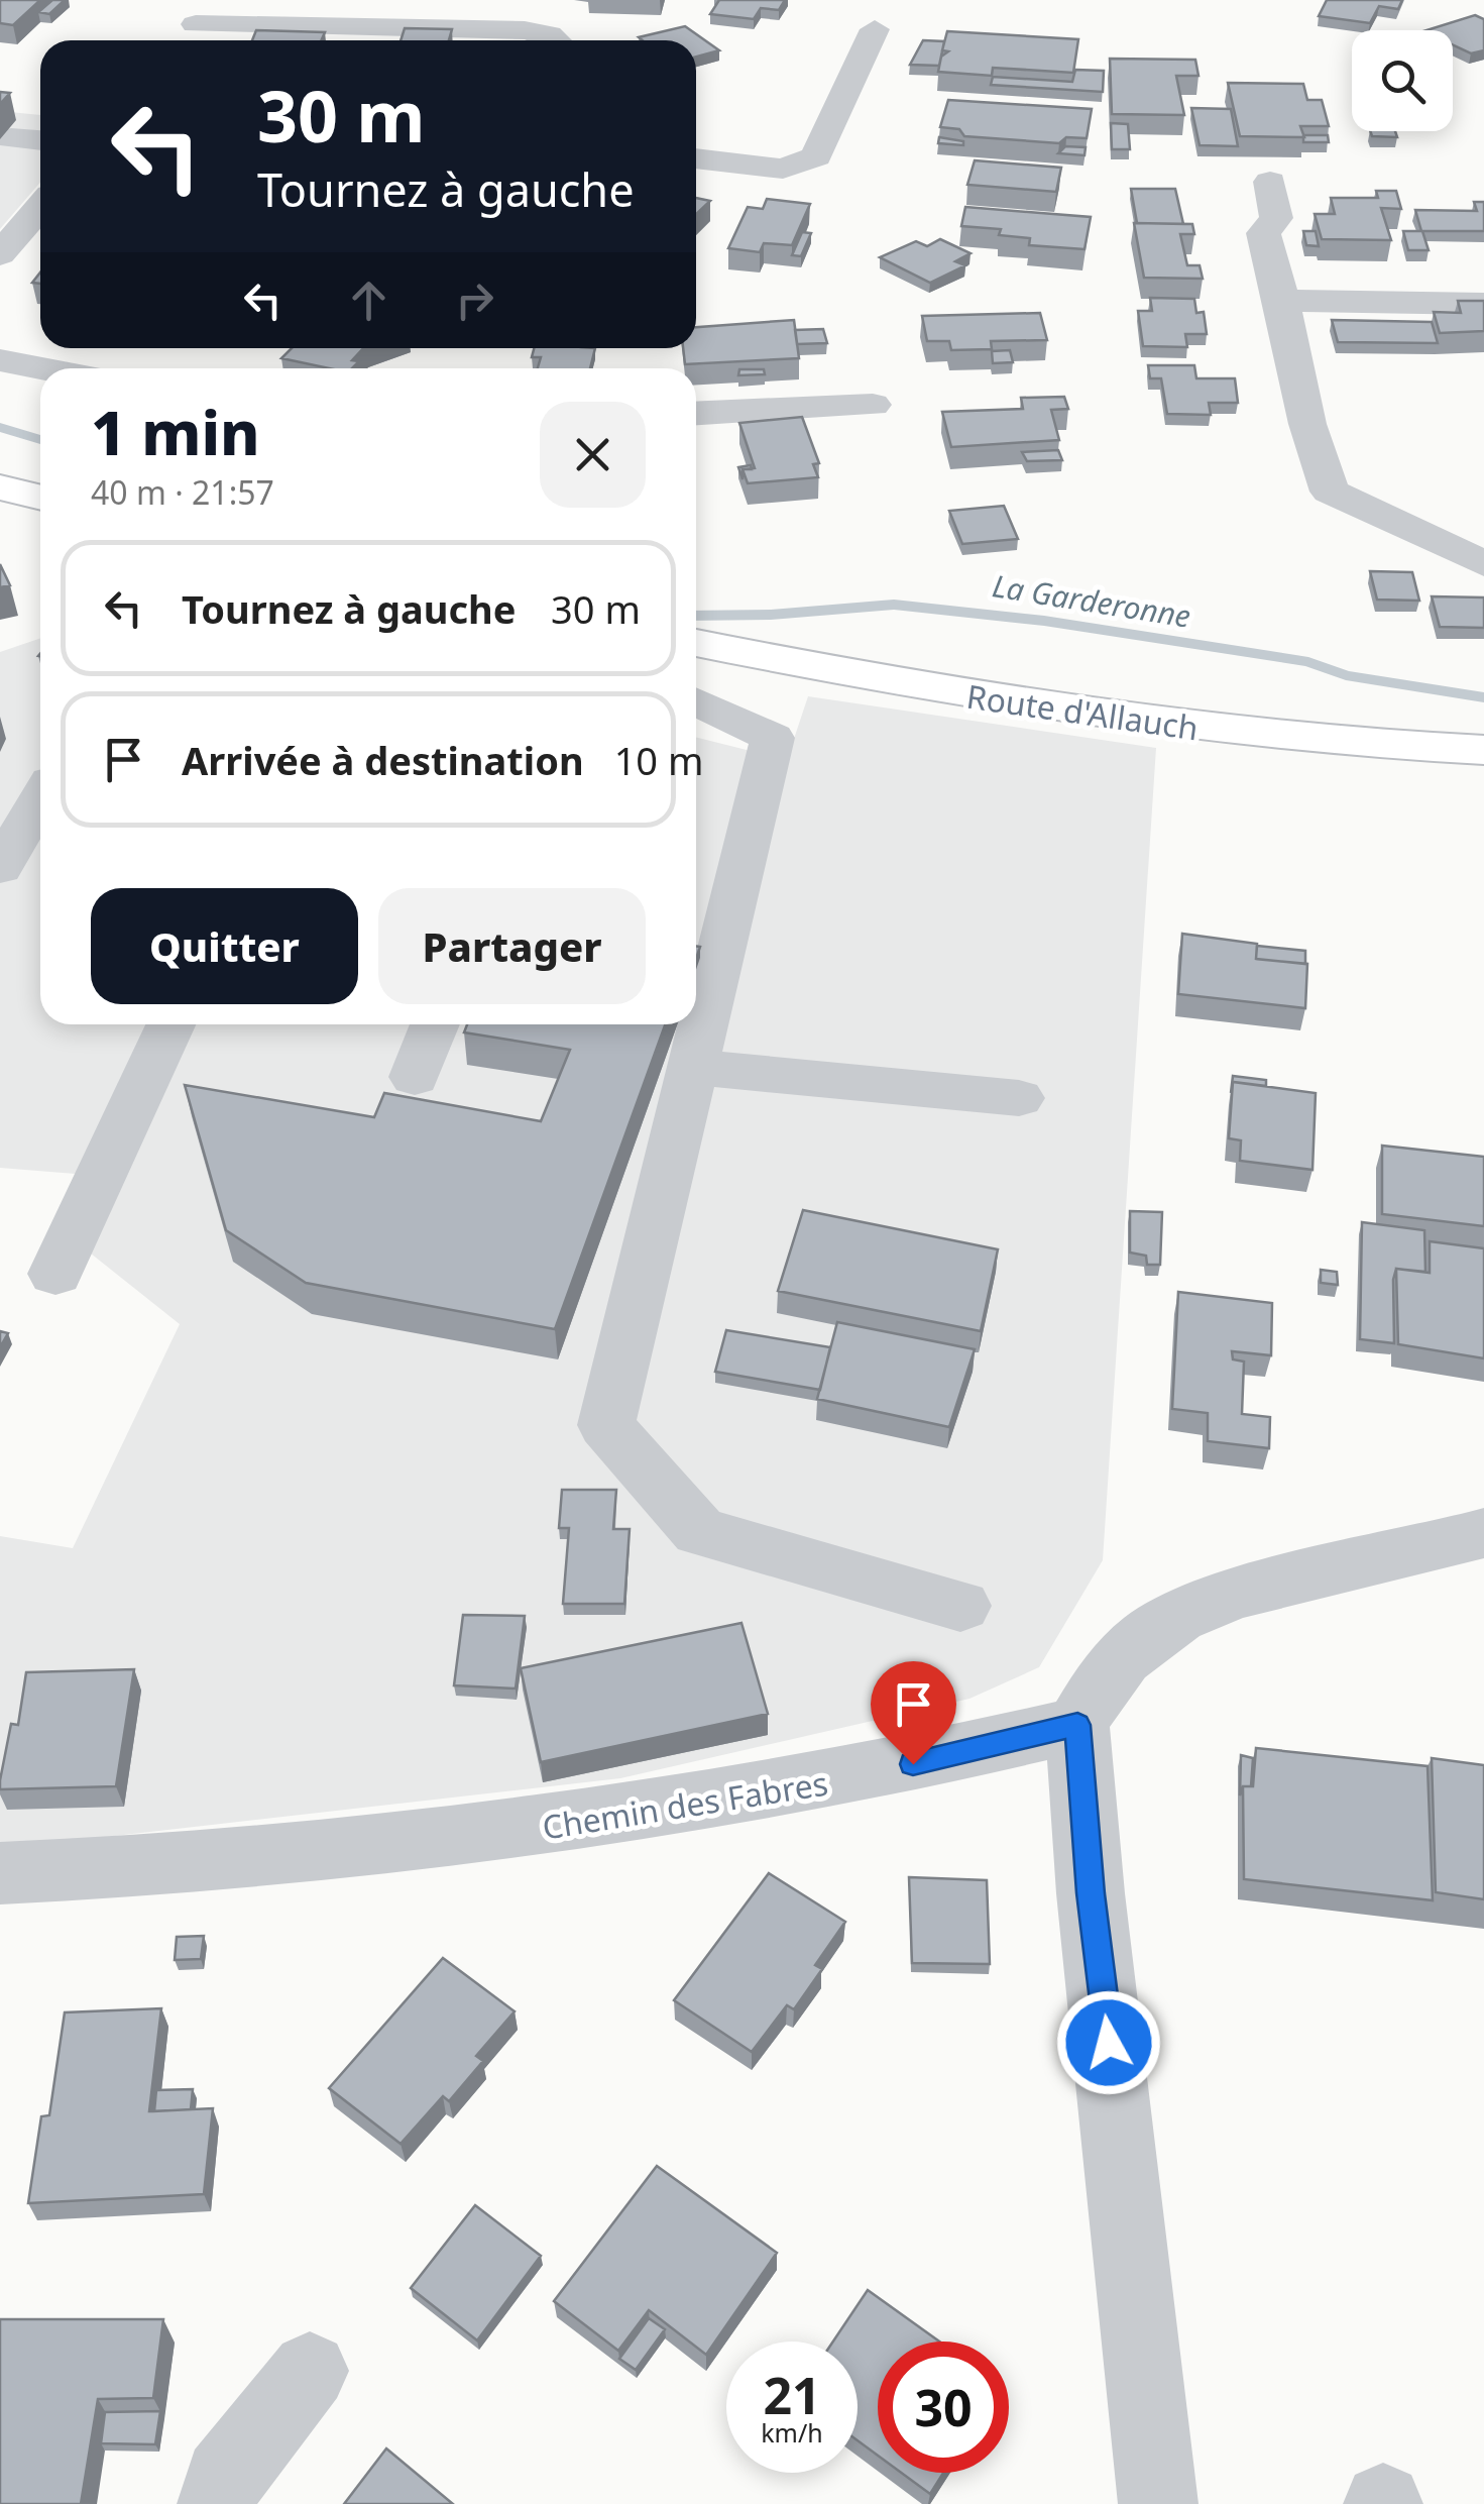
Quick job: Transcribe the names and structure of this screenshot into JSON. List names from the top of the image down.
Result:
{
  "streets": {
    "main road": ["Route d'Allauch"],
    "street": ["Chemin des Fabres"]
  },
  "water": ["La Garderonne"],
  "page": {
    "turn": ["30 m", "Tournez à gauche"],
    "heading": ["1 min", "40 m · 21:57"],
    "list": [
      {
        "name": "Tournez à gauche",
        "value": "30 m"
      },
      {
        "name": "Arrivée à destination",
        "value": "10 m"
      }
    ],
    "buttons": ["Quitter", "Partager"],
    "speed": "21 km/h",
    "limit": "30"
  }
}
